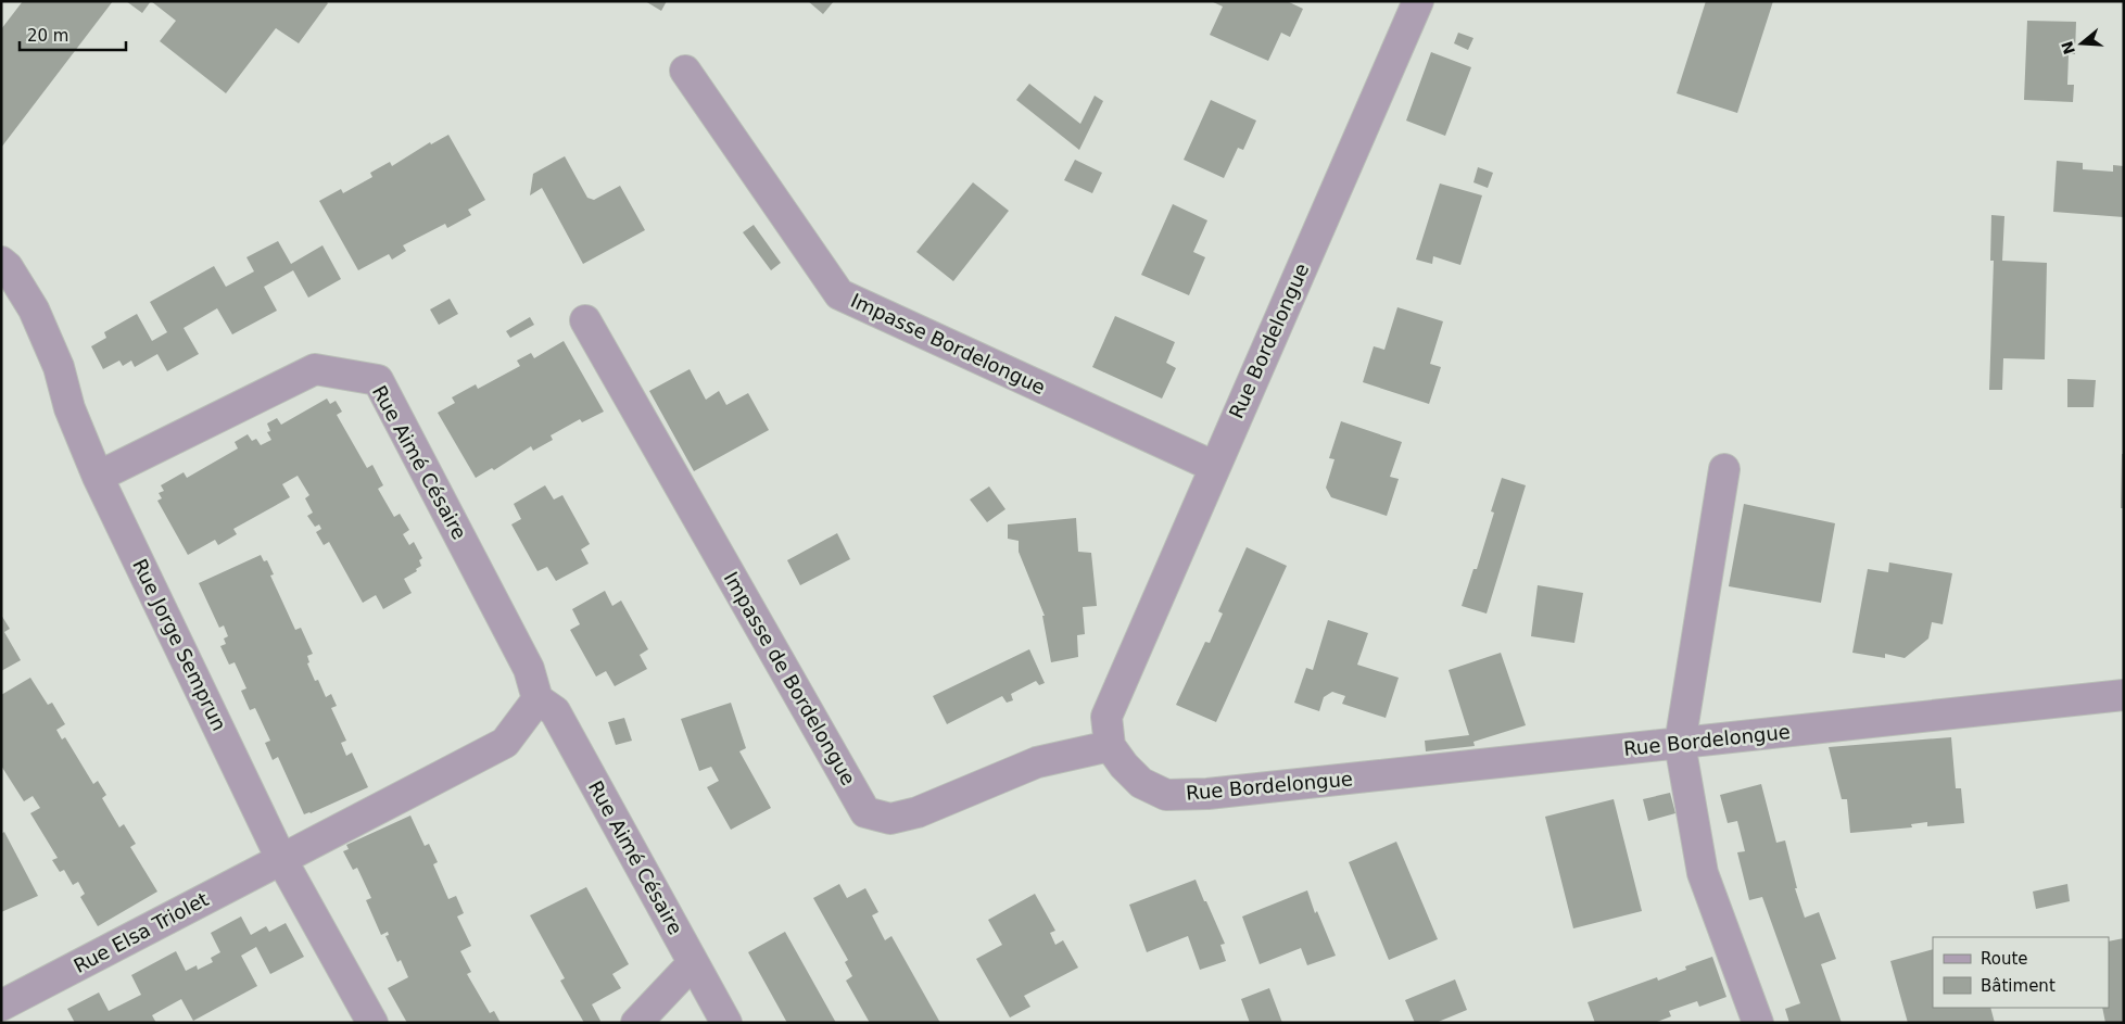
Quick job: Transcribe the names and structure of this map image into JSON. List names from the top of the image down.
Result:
{
  "streets": {
    "street": [
      "Rue Bordelongue",
      "Impasse Bordelongue",
      "Rue Aimé Césaire",
      "Rue Jorge Semprun",
      "Impasse de Bordelongue",
      "Rue Elsa Triolet"
    ]
  },
  "crossings": [
    ["Rue Bordelongue", "Impasse Bordelongue"],
    ["Rue Bordelongue", "Impasse de Bordelongue"],
    ["Rue Aimé Césaire", "Rue Jorge Semprun"],
    ["Rue Jorge Semprun", "Rue Elsa Triolet"]
  ],
  "legend": ["Route", "Bâtiment"],
  "scale_bar": "20 m",
  "north": "left"
}
